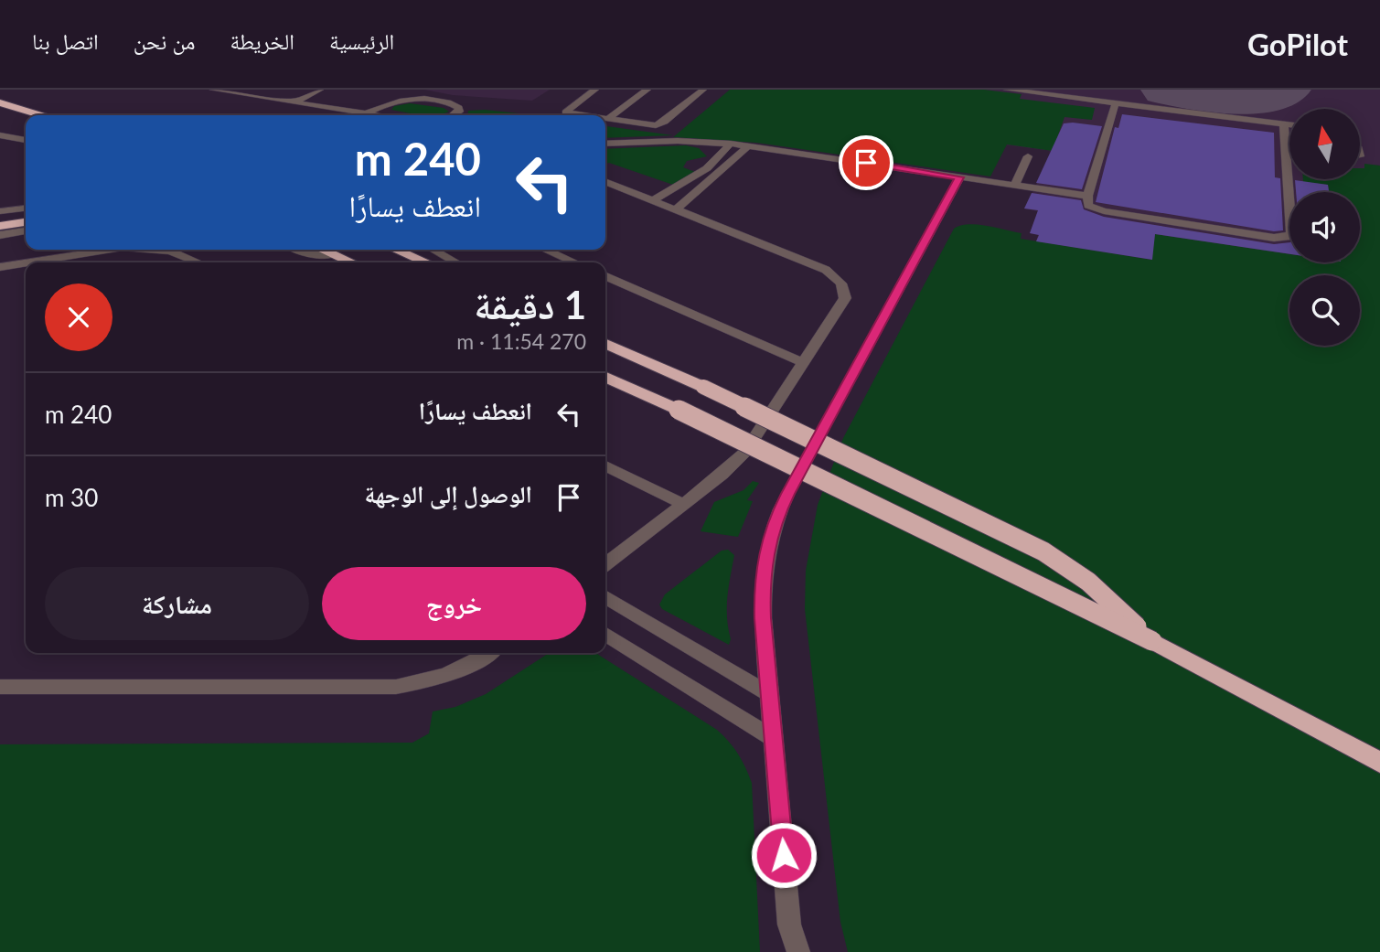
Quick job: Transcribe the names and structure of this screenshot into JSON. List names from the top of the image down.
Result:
{
  "north": "top",
  "page": {
    "header": "GoPilot",
    "nav": [
      "الرئيسية",
      "الخريطة",
      "من نحن",
      "اتصل بنا"
    ],
    "turn": ["240 m", "انعطف يسارًا"],
    "heading": ["1 دقيقة", "270 m · 11:54"],
    "list": [
      {
        "name": "انعطف يسارًا",
        "value": "240 m"
      },
      {
        "name": "الوصول إلى الوجهة",
        "value": "30 m"
      }
    ],
    "buttons": ["خروج", "مشاركة"]
  }
}
